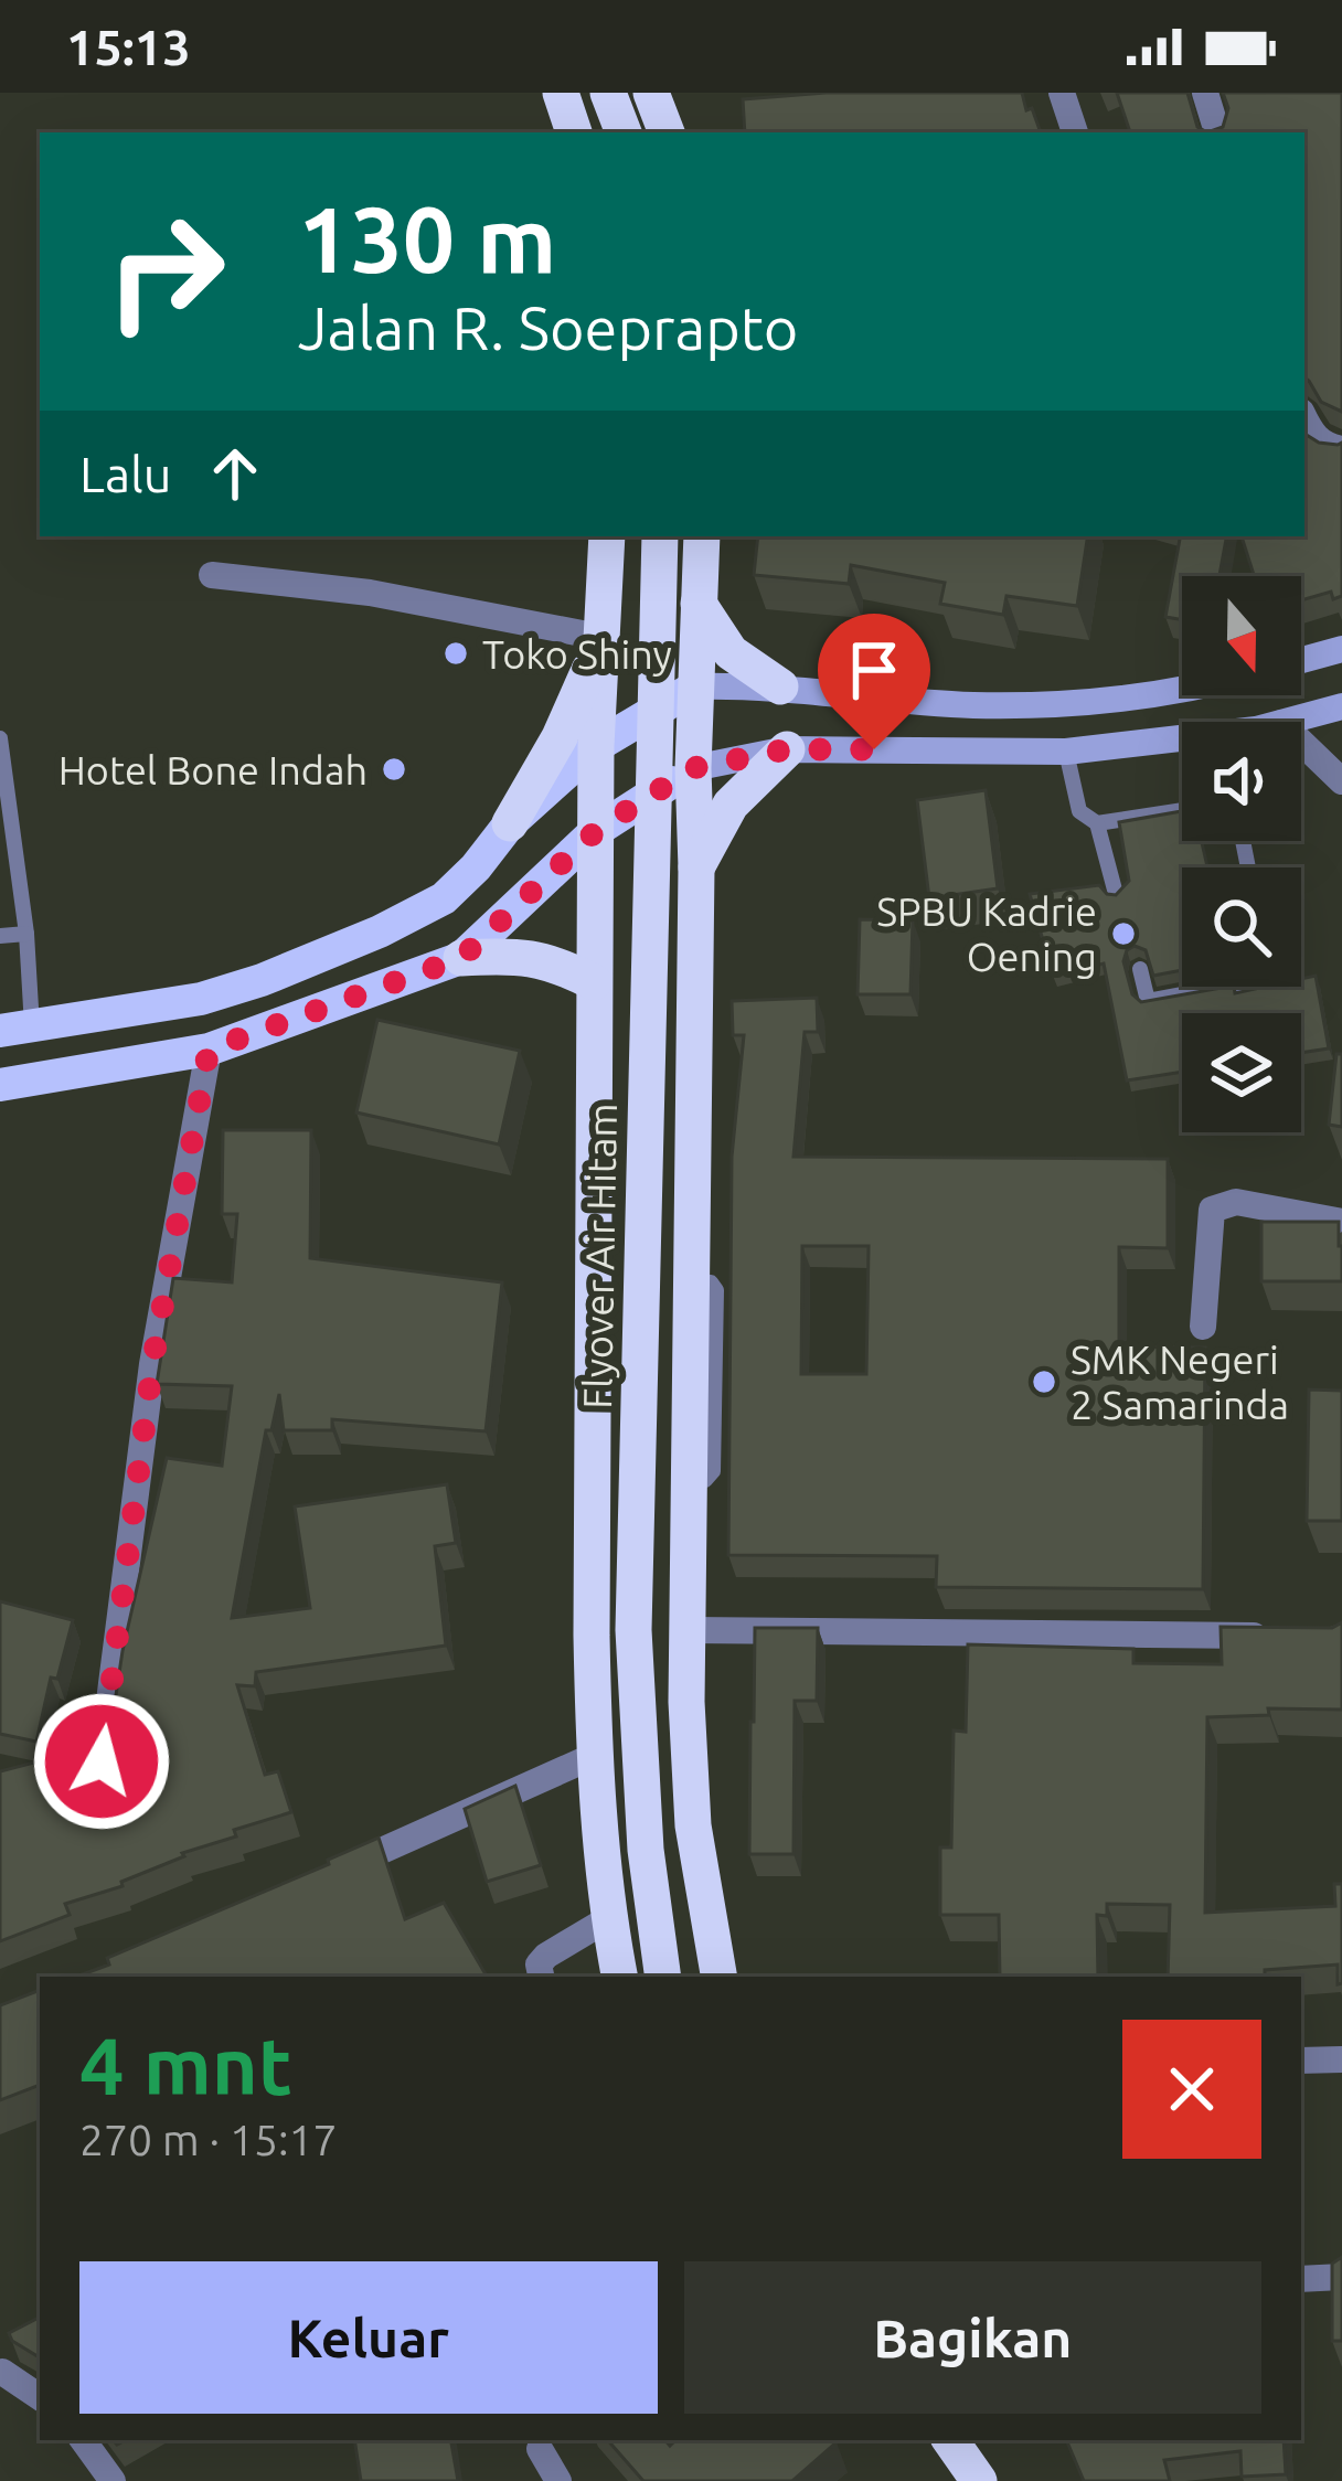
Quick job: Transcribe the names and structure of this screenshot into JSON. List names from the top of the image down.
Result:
{
  "streets": {
    "highway": ["Flyover Air Hitam"]
  },
  "places": [
    "Toko Shiny",
    "Hotel Bone Indah",
    "SPBU Kadrie Oening",
    "SMK Negeri 2 Samarinda"
  ],
  "north": "bottom",
  "page": {
    "status": "15:13",
    "turn": ["130 m", "Jalan R. Soeprapto"],
    "then": "Lalu",
    "heading": ["4 mnt", "270 m · 15:17"],
    "buttons": ["Keluar", "Bagikan"]
  }
}
